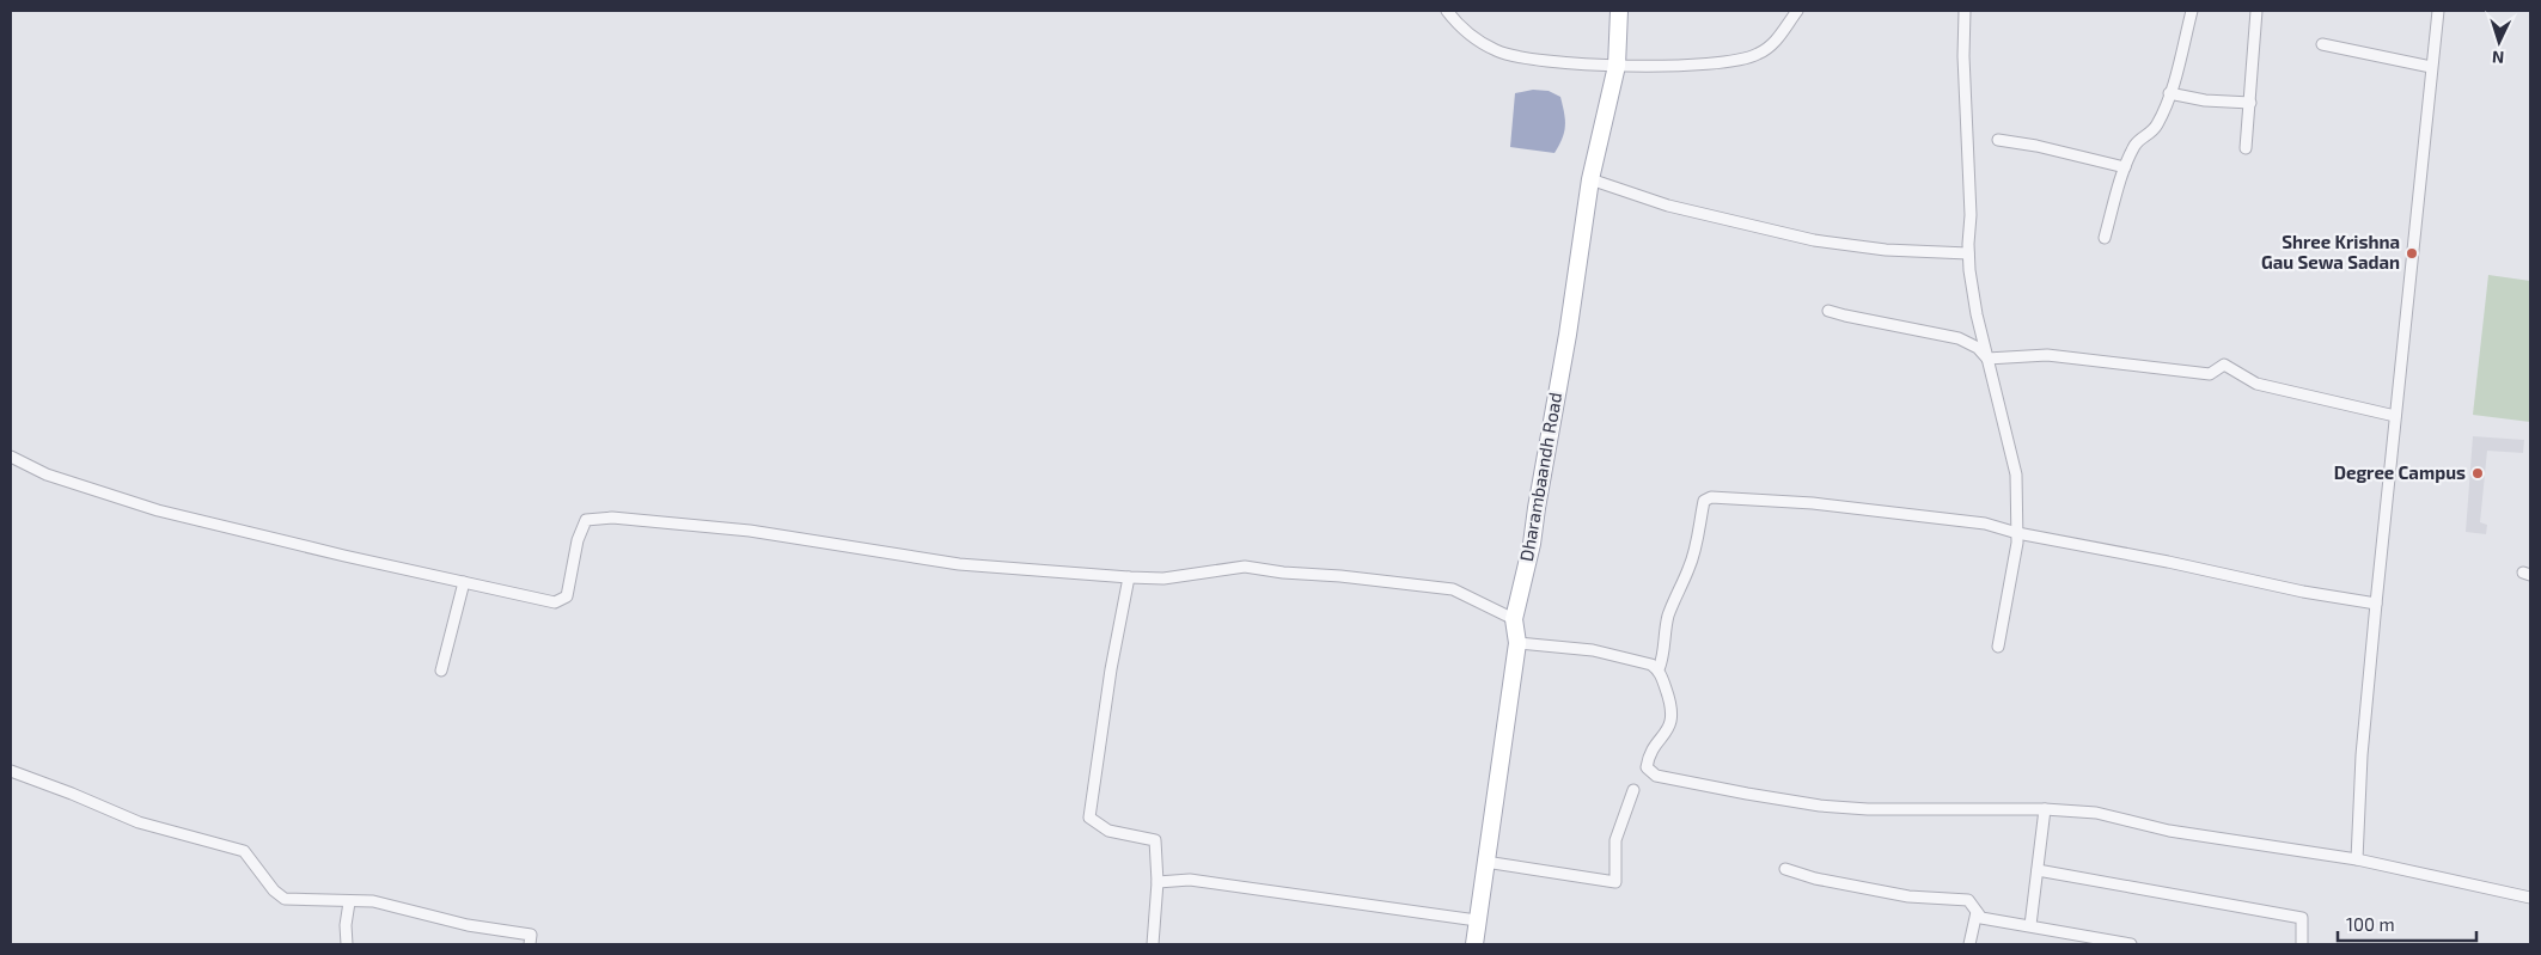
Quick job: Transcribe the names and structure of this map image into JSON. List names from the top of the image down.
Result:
{
  "streets": {
    "main road": ["Dharambaandh Road"]
  },
  "places": ["Shree Krishna Gau Sewa Sadan", "Degree Campus"],
  "scale_bar": "100 m",
  "north": "bottom"
}
